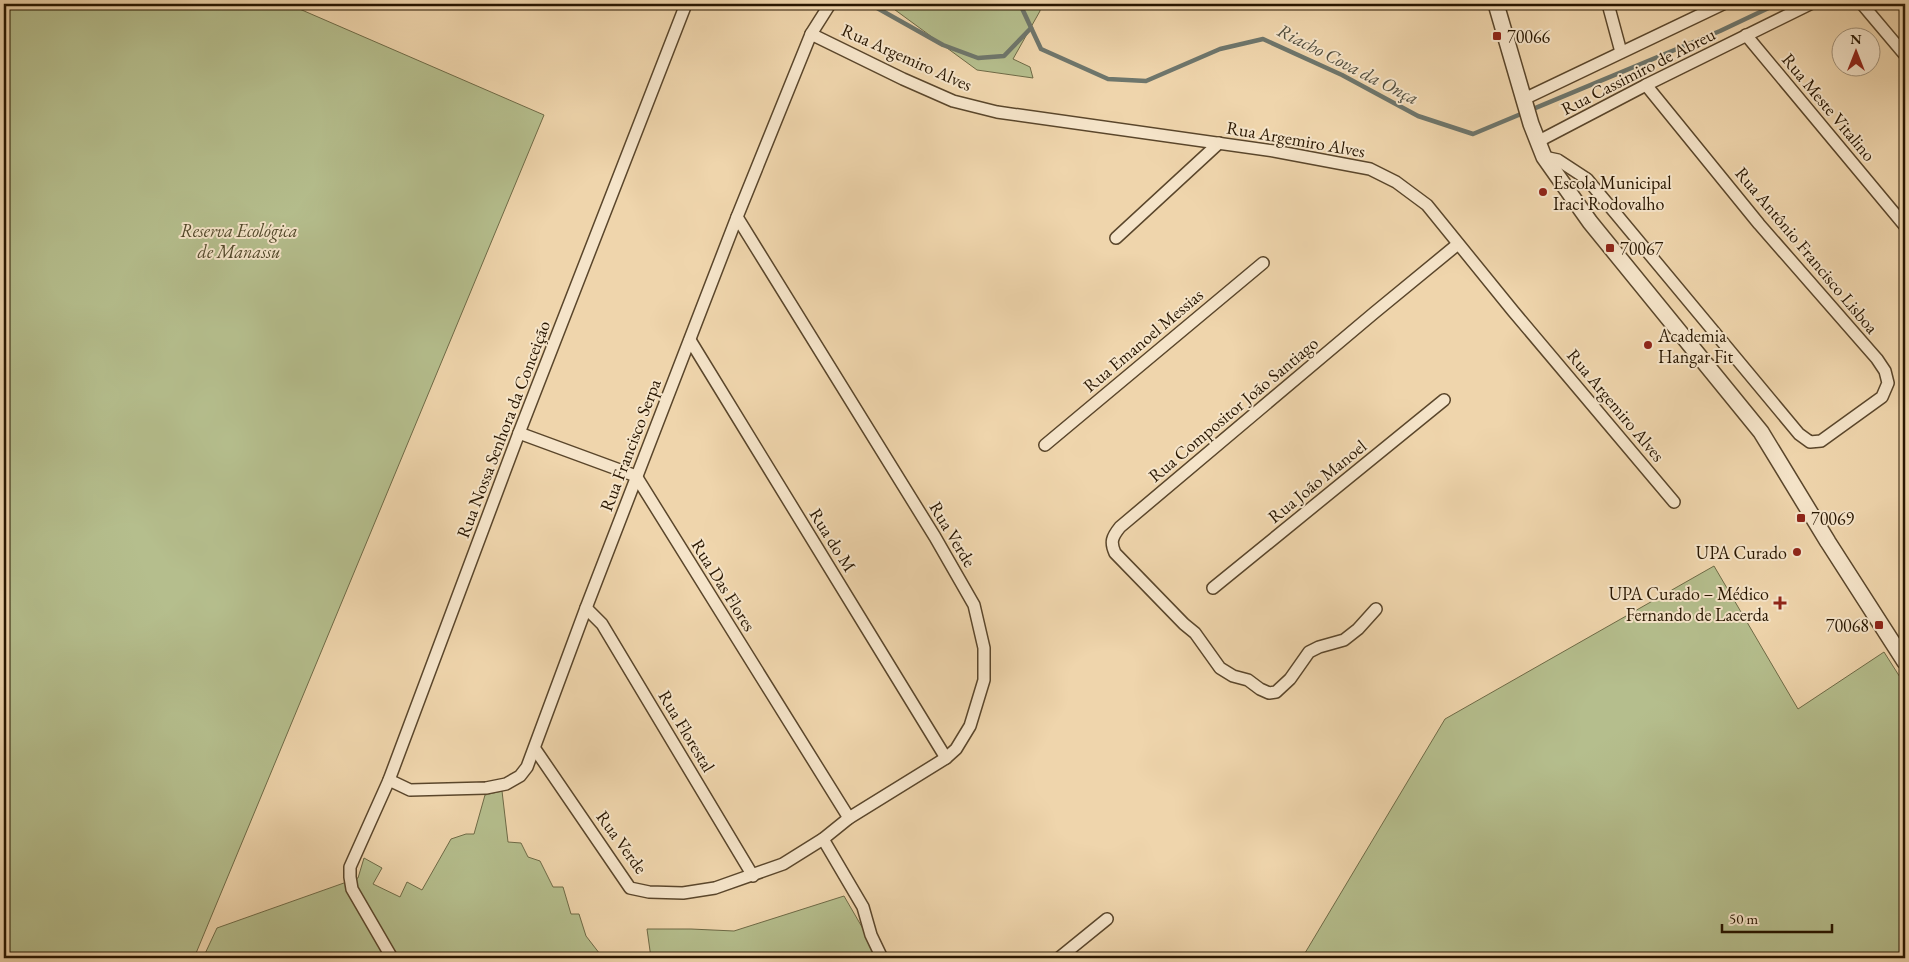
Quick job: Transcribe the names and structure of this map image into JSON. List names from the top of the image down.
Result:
{
  "streets": {
    "street": [
      "Rua Argemiro Alves",
      "Rua Cassimiro de Abreu",
      "Rua Meste Vitalino",
      "Rua Antônio Francisco Lisboa",
      "Rua Emanoel Messias",
      "Rua Compositor João Santiago",
      "Rua Nossa Senhora da Conceição",
      "Rua Francisco Serpa",
      "Rua João Manoel",
      "Rua Verde",
      "Rua do M",
      "Rua Das Flores",
      "Rua Florestal"
    ]
  },
  "crossings": [
    ["Rua Argemiro Alves", "Rua Compositor João Santiago"],
    ["Rua Argemiro Alves", "Rua Francisco Serpa"],
    ["Rua Cassimiro de Abreu", "Rua Meste Vitalino"],
    ["Rua Cassimiro de Abreu", "Rua Antônio Francisco Lisboa"],
    ["Rua Nossa Senhora da Conceição", "Rua Francisco Serpa"],
    ["Rua Francisco Serpa", "Rua Verde"],
    ["Rua Francisco Serpa", "Rua do M"],
    ["Rua Francisco Serpa", "Rua Das Flores"],
    ["Rua Francisco Serpa", "Rua Florestal"],
    ["Rua Verde", "Rua do M"],
    ["Rua Verde", "Rua Das Flores"],
    ["Rua Verde", "Rua Florestal"]
  ],
  "water": ["Riacho Cova da Onça"],
  "parks": ["Reserva Ecológica de Manassu"],
  "places": {
    "transit": [
      "70066",
      "70067",
      "70069",
      "70068"
    ],
    "other": ["Escola Municipal Iraci Rodovalho", "Academia Hangar Fit", "UPA Curado"],
    "health": ["UPA Curado – Médico Fernando de Lacerda"]
  },
  "scale_bar": "50 m",
  "north": "top"
}
